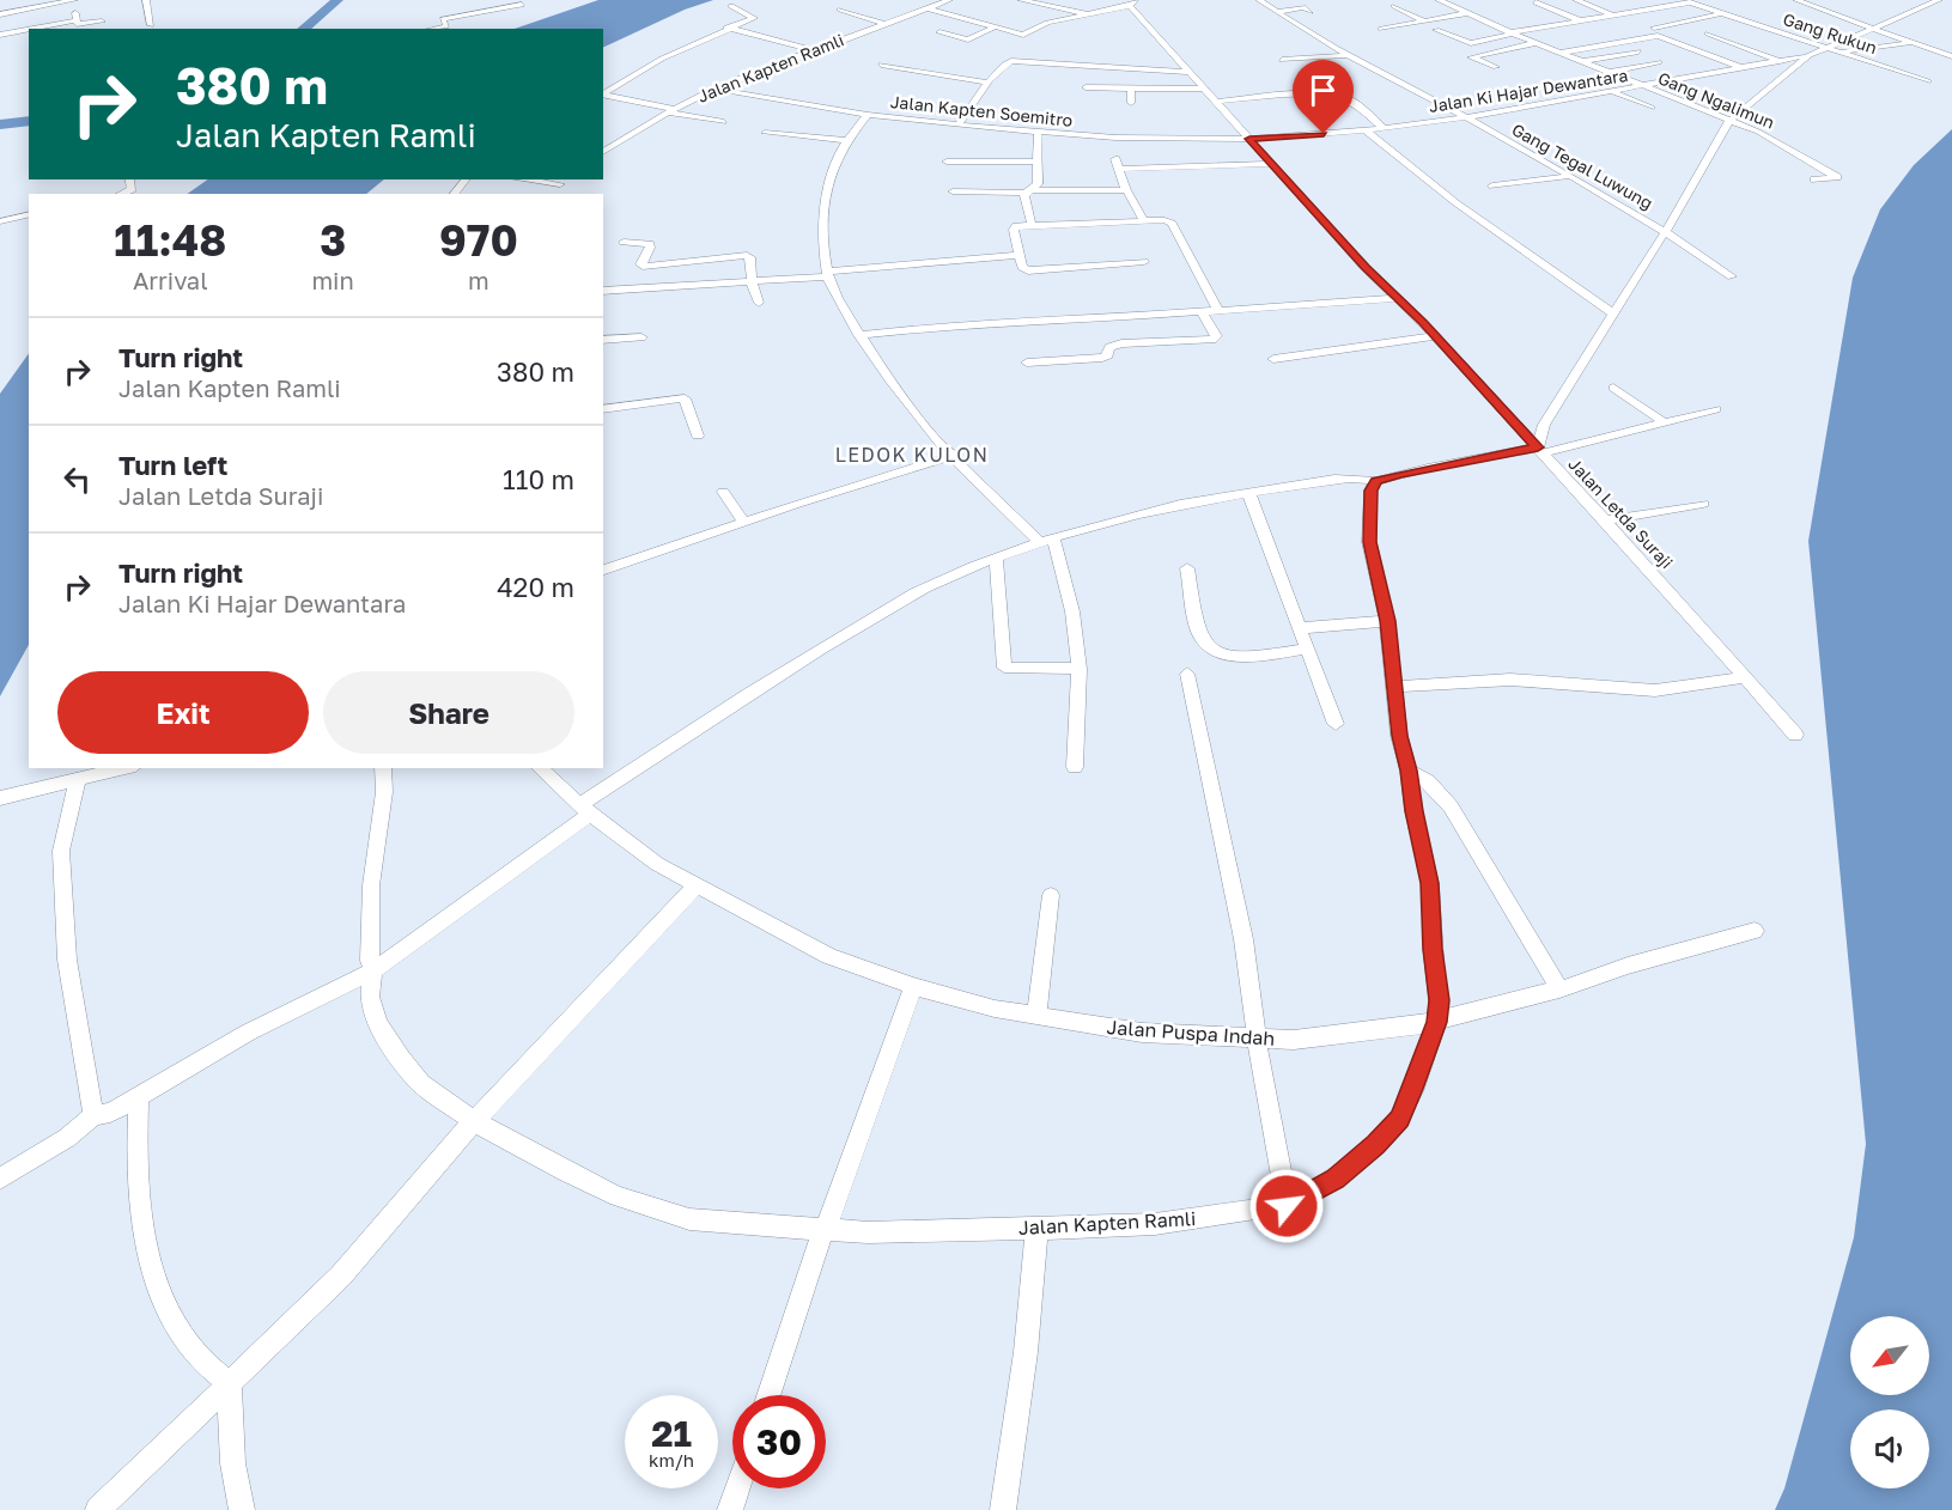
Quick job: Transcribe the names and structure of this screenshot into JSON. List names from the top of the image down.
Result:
{
  "streets": {
    "street": [
      "Gang Rukun",
      "Jalan Kapten Ramli",
      "Jalan Ki Hajar Dewantara",
      "Gang Ngalimun",
      "Jalan Kapten Soemitro",
      "Gang Tegal Luwung",
      "Jalan Letda Suraji",
      "Jalan Puspa Indah"
    ]
  },
  "crossings": [
    ["Jalan Kapten Ramli", "Jalan Kapten Soemitro"],
    ["Jalan Kapten Ramli", "Jalan Puspa Indah"],
    ["Jalan Ki Hajar Dewantara", "Gang Ngalimun"],
    ["Jalan Ki Hajar Dewantara", "Jalan Kapten Soemitro"],
    ["Jalan Ki Hajar Dewantara", "Gang Tegal Luwung"],
    ["Jalan Ki Hajar Dewantara", "Jalan Letda Suraji"],
    ["Jalan Kapten Soemitro", "Jalan Letda Suraji"]
  ],
  "districts": ["LEDOK KULON"],
  "north": "bottom left",
  "page": {
    "turn": ["380 m", "Jalan Kapten Ramli"],
    "eta": [
      "11:48",
      "Arrival",
      "3",
      "min",
      "970",
      "m"
    ],
    "list": [
      {
        "name": "Turn right",
        "note": "Jalan Kapten Ramli",
        "value": "380 m"
      },
      {
        "name": "Turn left",
        "note": "Jalan Letda Suraji",
        "value": "110 m"
      },
      {
        "name": "Turn right",
        "note": "Jalan Ki Hajar Dewantara",
        "value": "420 m"
      }
    ],
    "buttons": ["Exit", "Share"],
    "speed": "21 km/h",
    "limit": "30"
  }
}
